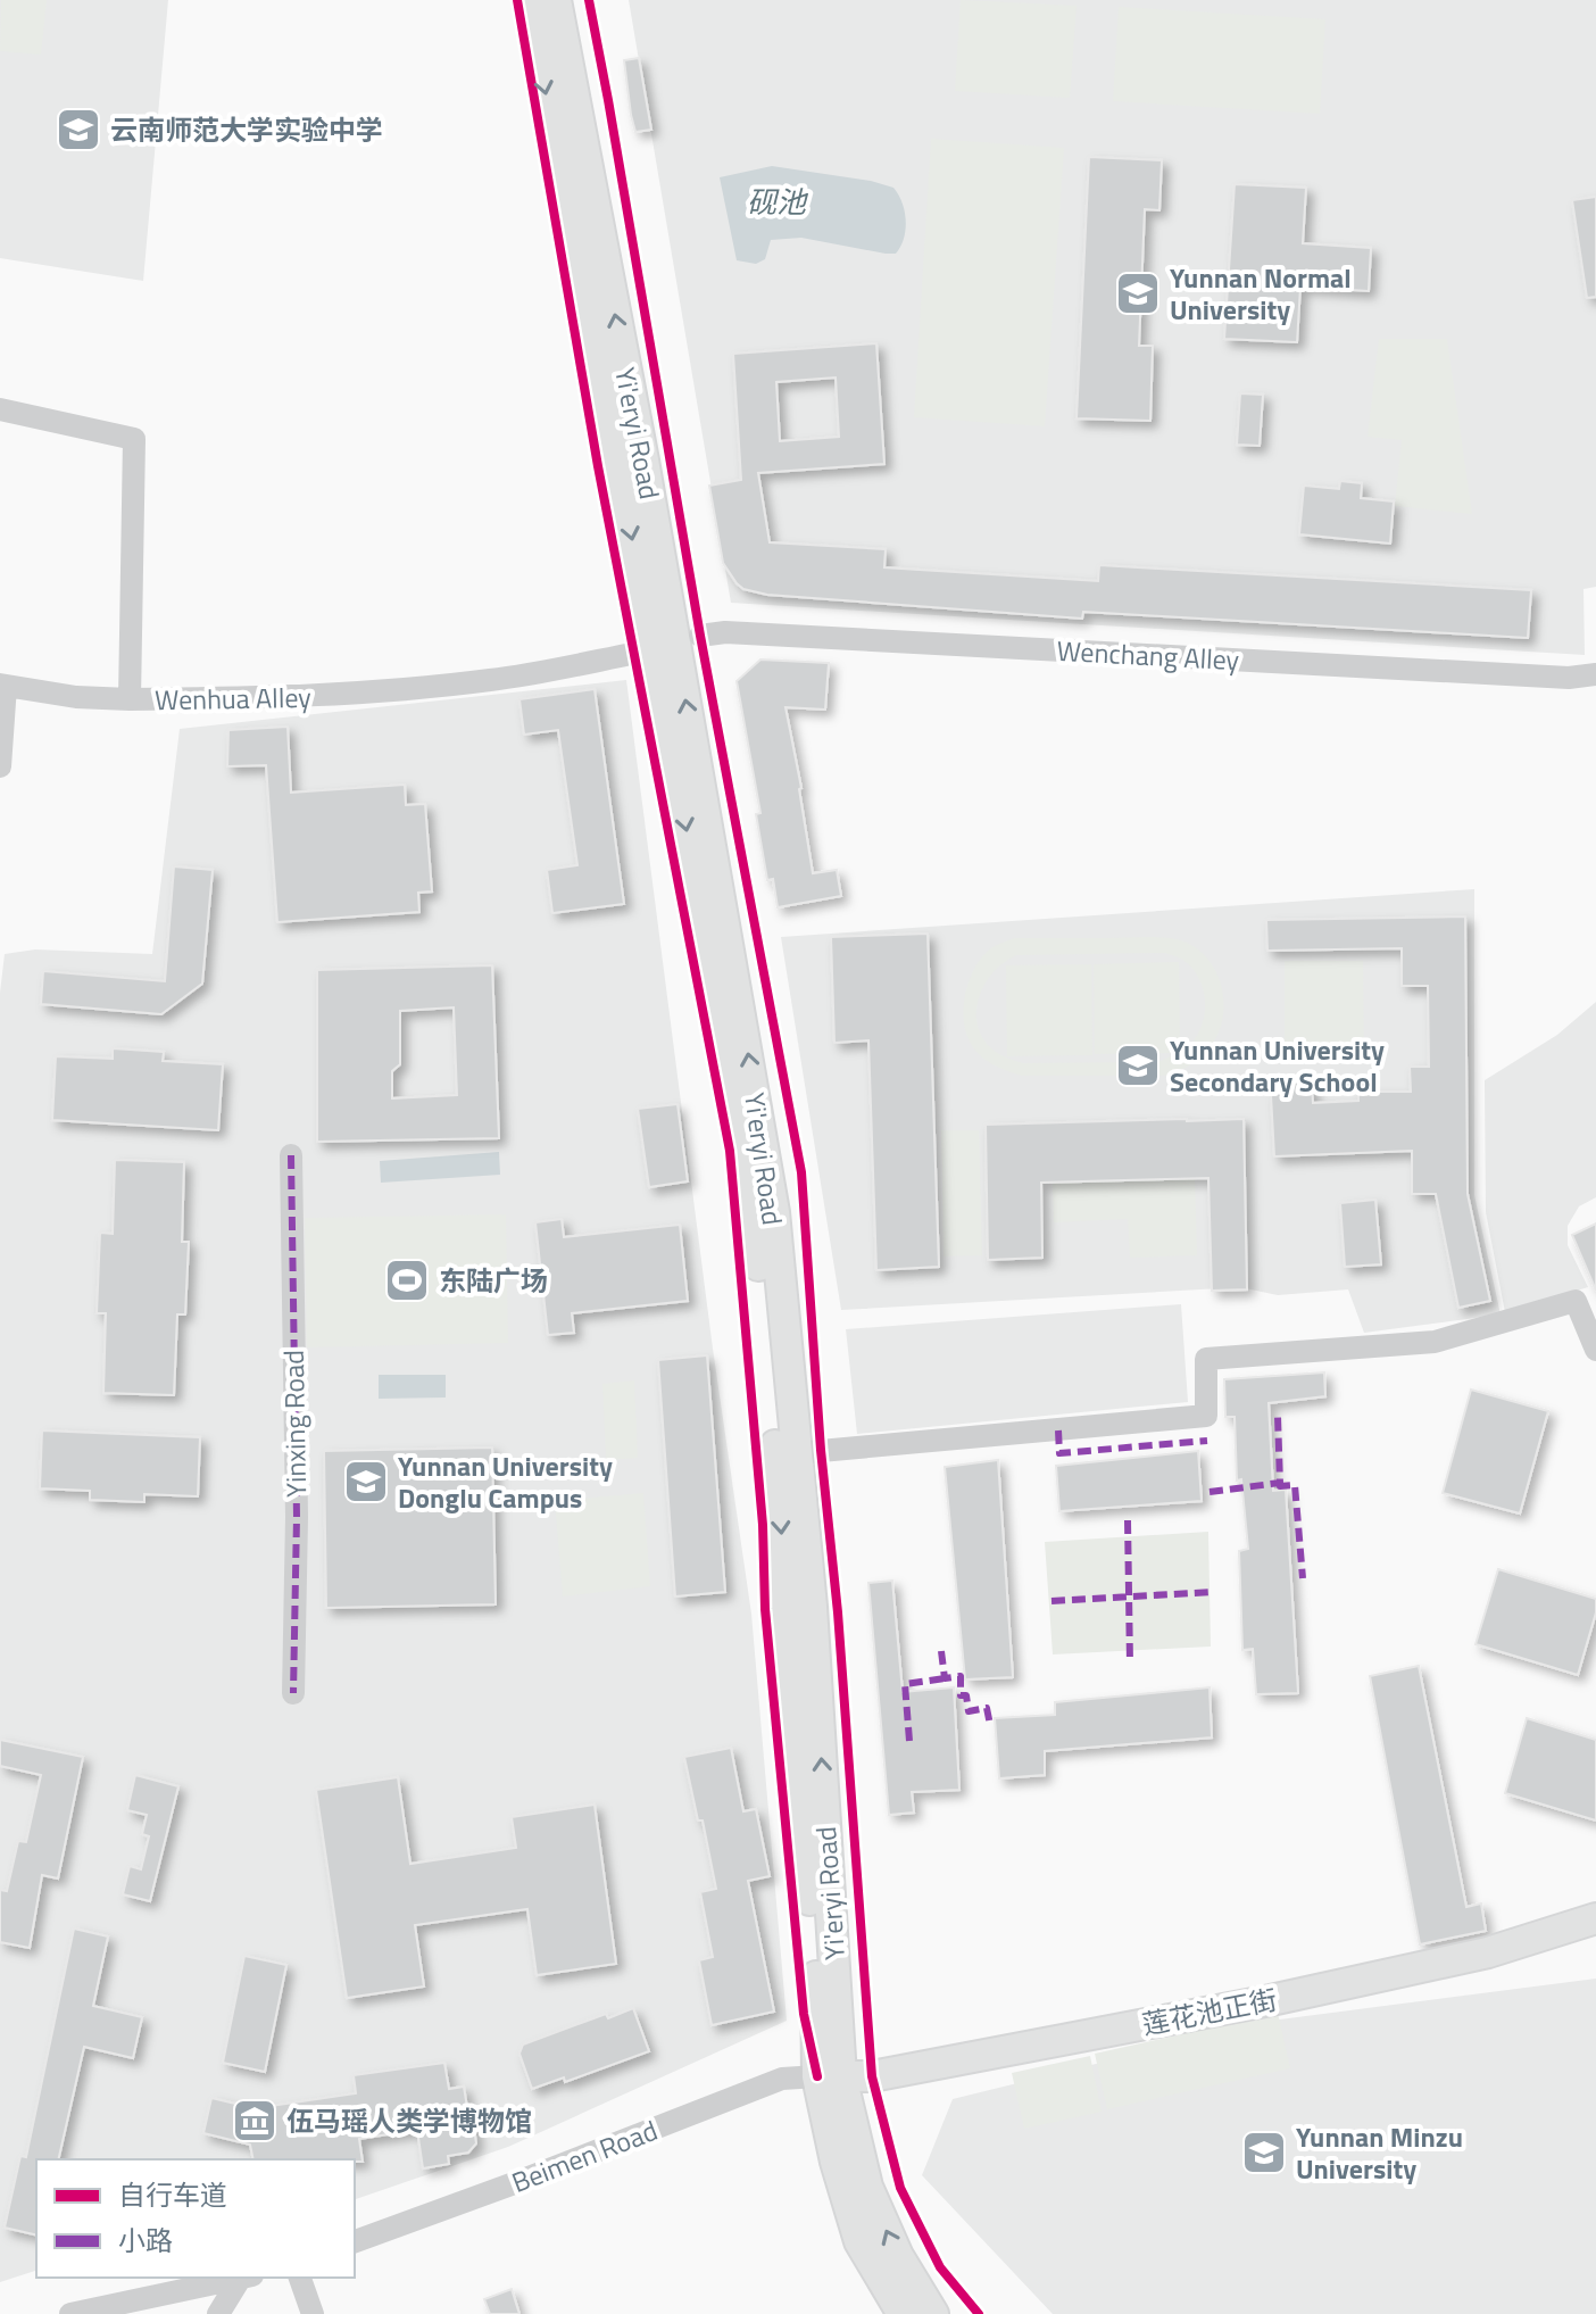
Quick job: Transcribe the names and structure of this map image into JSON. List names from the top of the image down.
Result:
{
  "streets": {
    "main road": ["Yi'eryi Road", "莲花池正街"],
    "street": [
      "Wenchang Alley",
      "Wenhua Alley",
      "Yinxing Road",
      "Beimen Road"
    ]
  },
  "crossings": [
    ["Yi'eryi Road", "Wenchang Alley"],
    ["Yi'eryi Road", "Wenhua Alley"],
    ["Yi'eryi Road", "莲花池正街"],
    ["Yi'eryi Road", "Beimen Road"],
    ["Wenchang Alley", "Wenhua Alley"],
    ["莲花池正街", "Beimen Road"]
  ],
  "water": ["砚池"],
  "places": {
    "school or university": [
      "云南师范大学实验中学",
      "Yunnan Normal University",
      "Yunnan University Secondary School",
      "Yunnan University Donglu Campus",
      "Yunnan Minzu University"
    ],
    "sports": ["东陆广场"],
    "museum": ["伍马瑶人类学博物馆"]
  },
  "legend": ["自行车道", "小路"]
}
